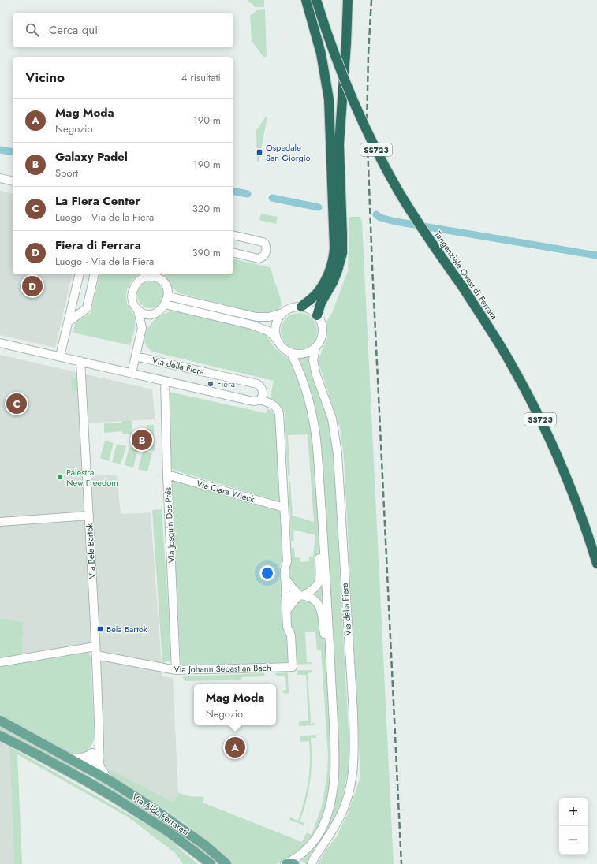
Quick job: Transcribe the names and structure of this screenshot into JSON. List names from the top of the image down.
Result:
{
  "streets": {
    "highway": ["SS723", "Tangenziale Ovest di Ferrara"],
    "main road": ["Via Aldo Ferraresi"],
    "street": [
      "Via della Fiera",
      "Via Clara Wieck",
      "Via Josquin Des Prés",
      "Via Bela Bartok",
      "Via Johann Sebastian Bach"
    ]
  },
  "crossings": [
    ["Via della Fiera", "Via Clara Wieck"],
    ["Via della Fiera", "Via Josquin Des Prés"],
    ["Via della Fiera", "Via Bela Bartok"],
    ["Via della Fiera", "Via Johann Sebastian Bach"],
    ["Via Clara Wieck", "Via Josquin Des Prés"],
    ["Via Josquin Des Prés", "Via Johann Sebastian Bach"],
    ["Via Bela Bartok", "Via Johann Sebastian Bach"],
    ["Via Bela Bartok", "Via Aldo Ferraresi"]
  ],
  "places": {
    "transit": ["Ospedale San Giorgio", "Bela Bartok"],
    "other": ["Fiera", "Palestra New Freedom"]
  },
  "page": {
    "search": "Cerca qui",
    "heading": ["Vicino", "4 risultati"],
    "list": [
      {
        "mark": "A",
        "name": "Mag Moda",
        "note": "Negozio",
        "value": "190 m"
      },
      {
        "mark": "B",
        "name": "Galaxy Padel",
        "note": "Sport",
        "value": "190 m"
      },
      {
        "mark": "C",
        "name": "La Fiera Center",
        "note": "Luogo · Via della Fiera",
        "value": "320 m"
      },
      {
        "mark": "D",
        "name": "Fiera di Ferrara",
        "note": "Luogo · Via della Fiera",
        "value": "390 m"
      }
    ],
    "pins": [
      "D",
      "C",
      "B",
      "A"
    ],
    "popup": ["Mag Moda", "Negozio"],
    "map_buttons": ["+", "−"]
  }
}
